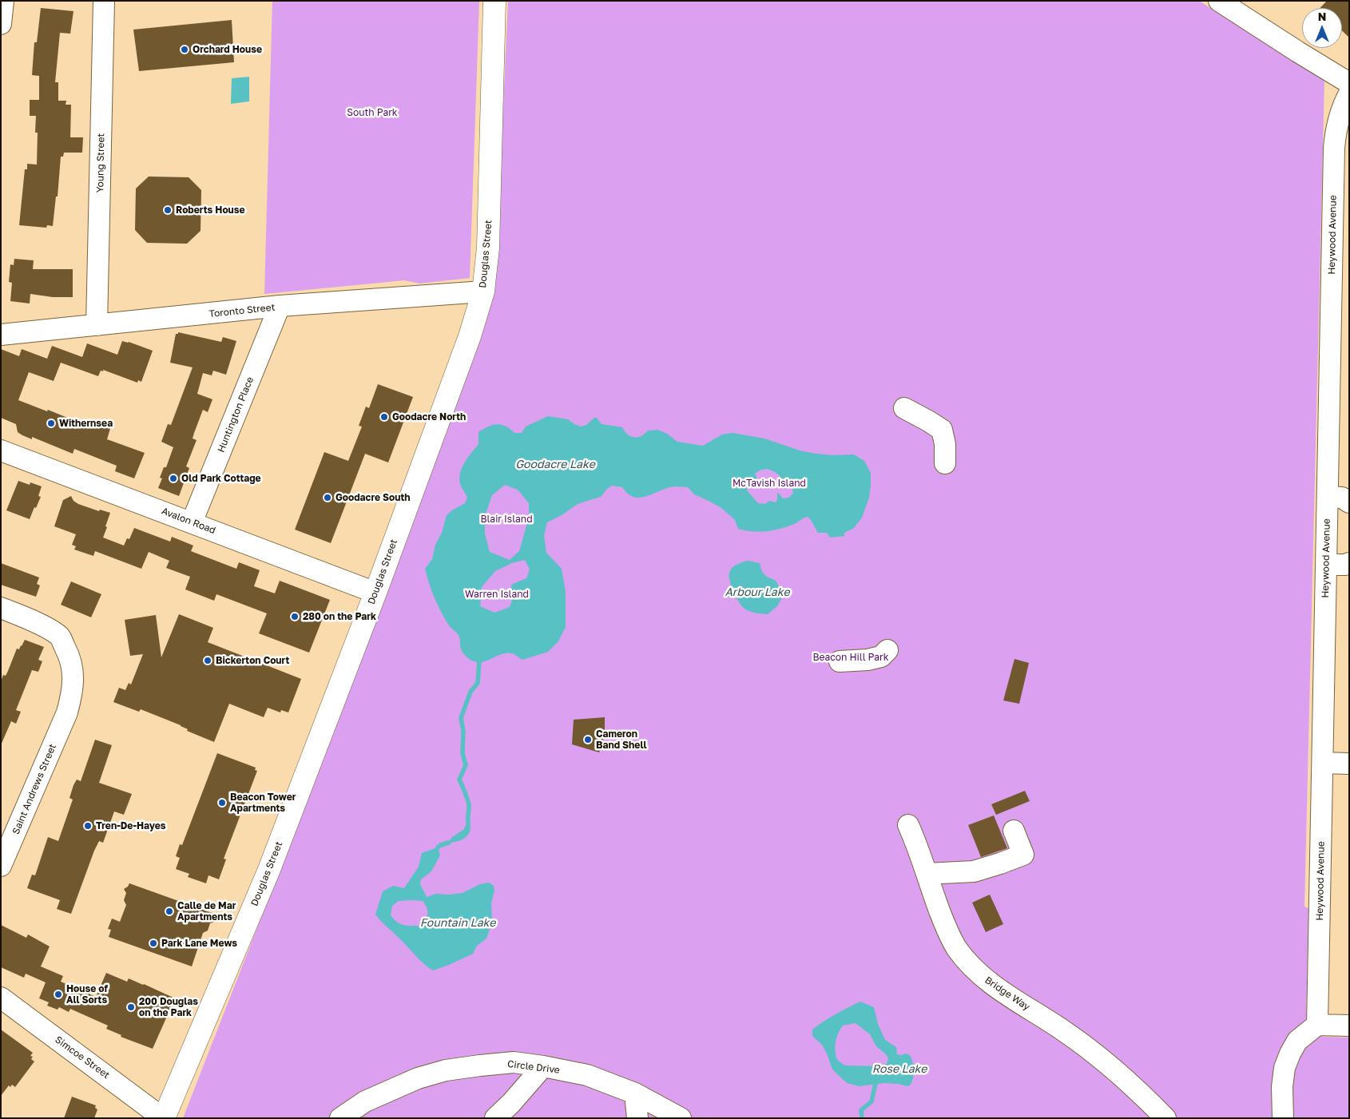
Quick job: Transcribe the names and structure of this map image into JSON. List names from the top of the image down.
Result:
{
  "streets": {
    "main road": ["Douglas Street"],
    "street": [
      "Young Street",
      "Heywood Avenue",
      "Toronto Street",
      "Huntington Place",
      "Avalon Road",
      "Saint Andrews Street",
      "Bridge Way",
      "Simcoe Street",
      "Circle Drive"
    ]
  },
  "crossings": [
    ["Young Street", "Toronto Street"],
    ["Douglas Street", "Toronto Street"],
    ["Douglas Street", "Avalon Road"],
    ["Douglas Street", "Simcoe Street"],
    ["Toronto Street", "Huntington Place"],
    ["Huntington Place", "Avalon Road"]
  ],
  "water": [
    "Goodacre Lake",
    "Arbour Lake",
    "Fountain Lake",
    "Rose Lake"
  ],
  "parks": [
    "South Park",
    "McTavish Island",
    "Blair Island",
    "Warren Island",
    "Beacon Hill Park"
  ],
  "places": [
    "Orchard House",
    "Roberts House",
    "Goodacre North",
    "Withernsea",
    "Old Park Cottage",
    "Goodacre South",
    "280 on the Park",
    "Bickerton Court",
    "Cameron Band Shell",
    "Beacon Tower Apartments",
    "Tren-De-Hayes",
    "Calle de Mar Apartments",
    "Park Lane Mews",
    "House of All Sorts",
    "200 Douglas on the Park"
  ],
  "north": "top"
}
